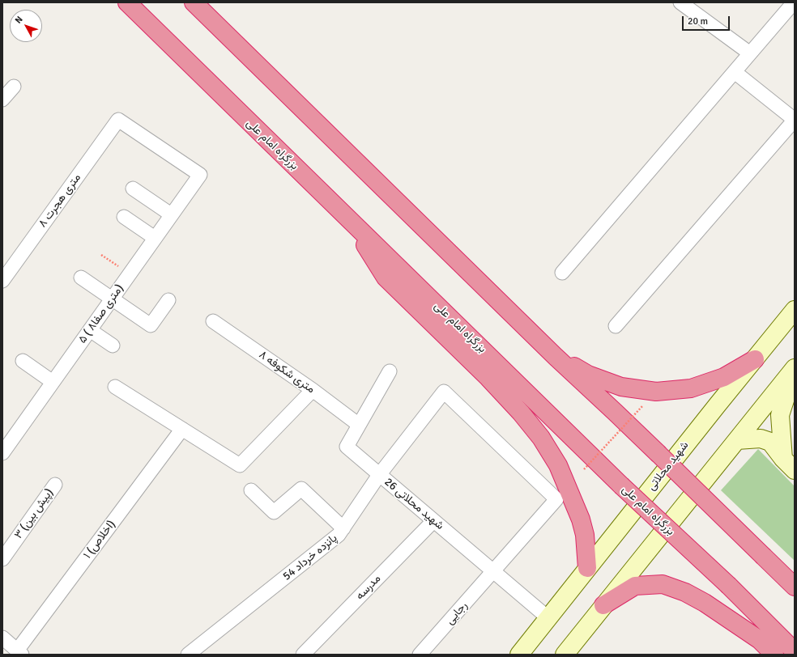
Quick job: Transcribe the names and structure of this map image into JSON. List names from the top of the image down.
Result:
{
  "streets": {
    "highway": ["بزرگراه امام علی"],
    "main road": ["شهید محلاتی"],
    "street": [
      "۸ متری هجرت",
      "۵ ( ۸متری صفا)",
      "۸ متری شکوفه",
      "شهید محلاتی 26",
      "۳ (پیش بین)",
      "۱ (اخلاص)",
      "پانزده خرداد 54",
      "مدرسه",
      "رجایی"
    ]
  },
  "crossings": [
    ["۸ متری هجرت", "۵ ( ۸متری صفا)"],
    ["۸ متری شکوفه", "شهید محلاتی 26"],
    ["شهید محلاتی", "شهید محلاتی 26"],
    ["شهید محلاتی 26", "پانزده خرداد 54"],
    ["شهید محلاتی 26", "مدرسه"],
    ["شهید محلاتی 26", "رجایی"],
    ["پانزده خرداد 54", "رجایی"]
  ],
  "scale_bar": "20 m",
  "north": "top left"
}
